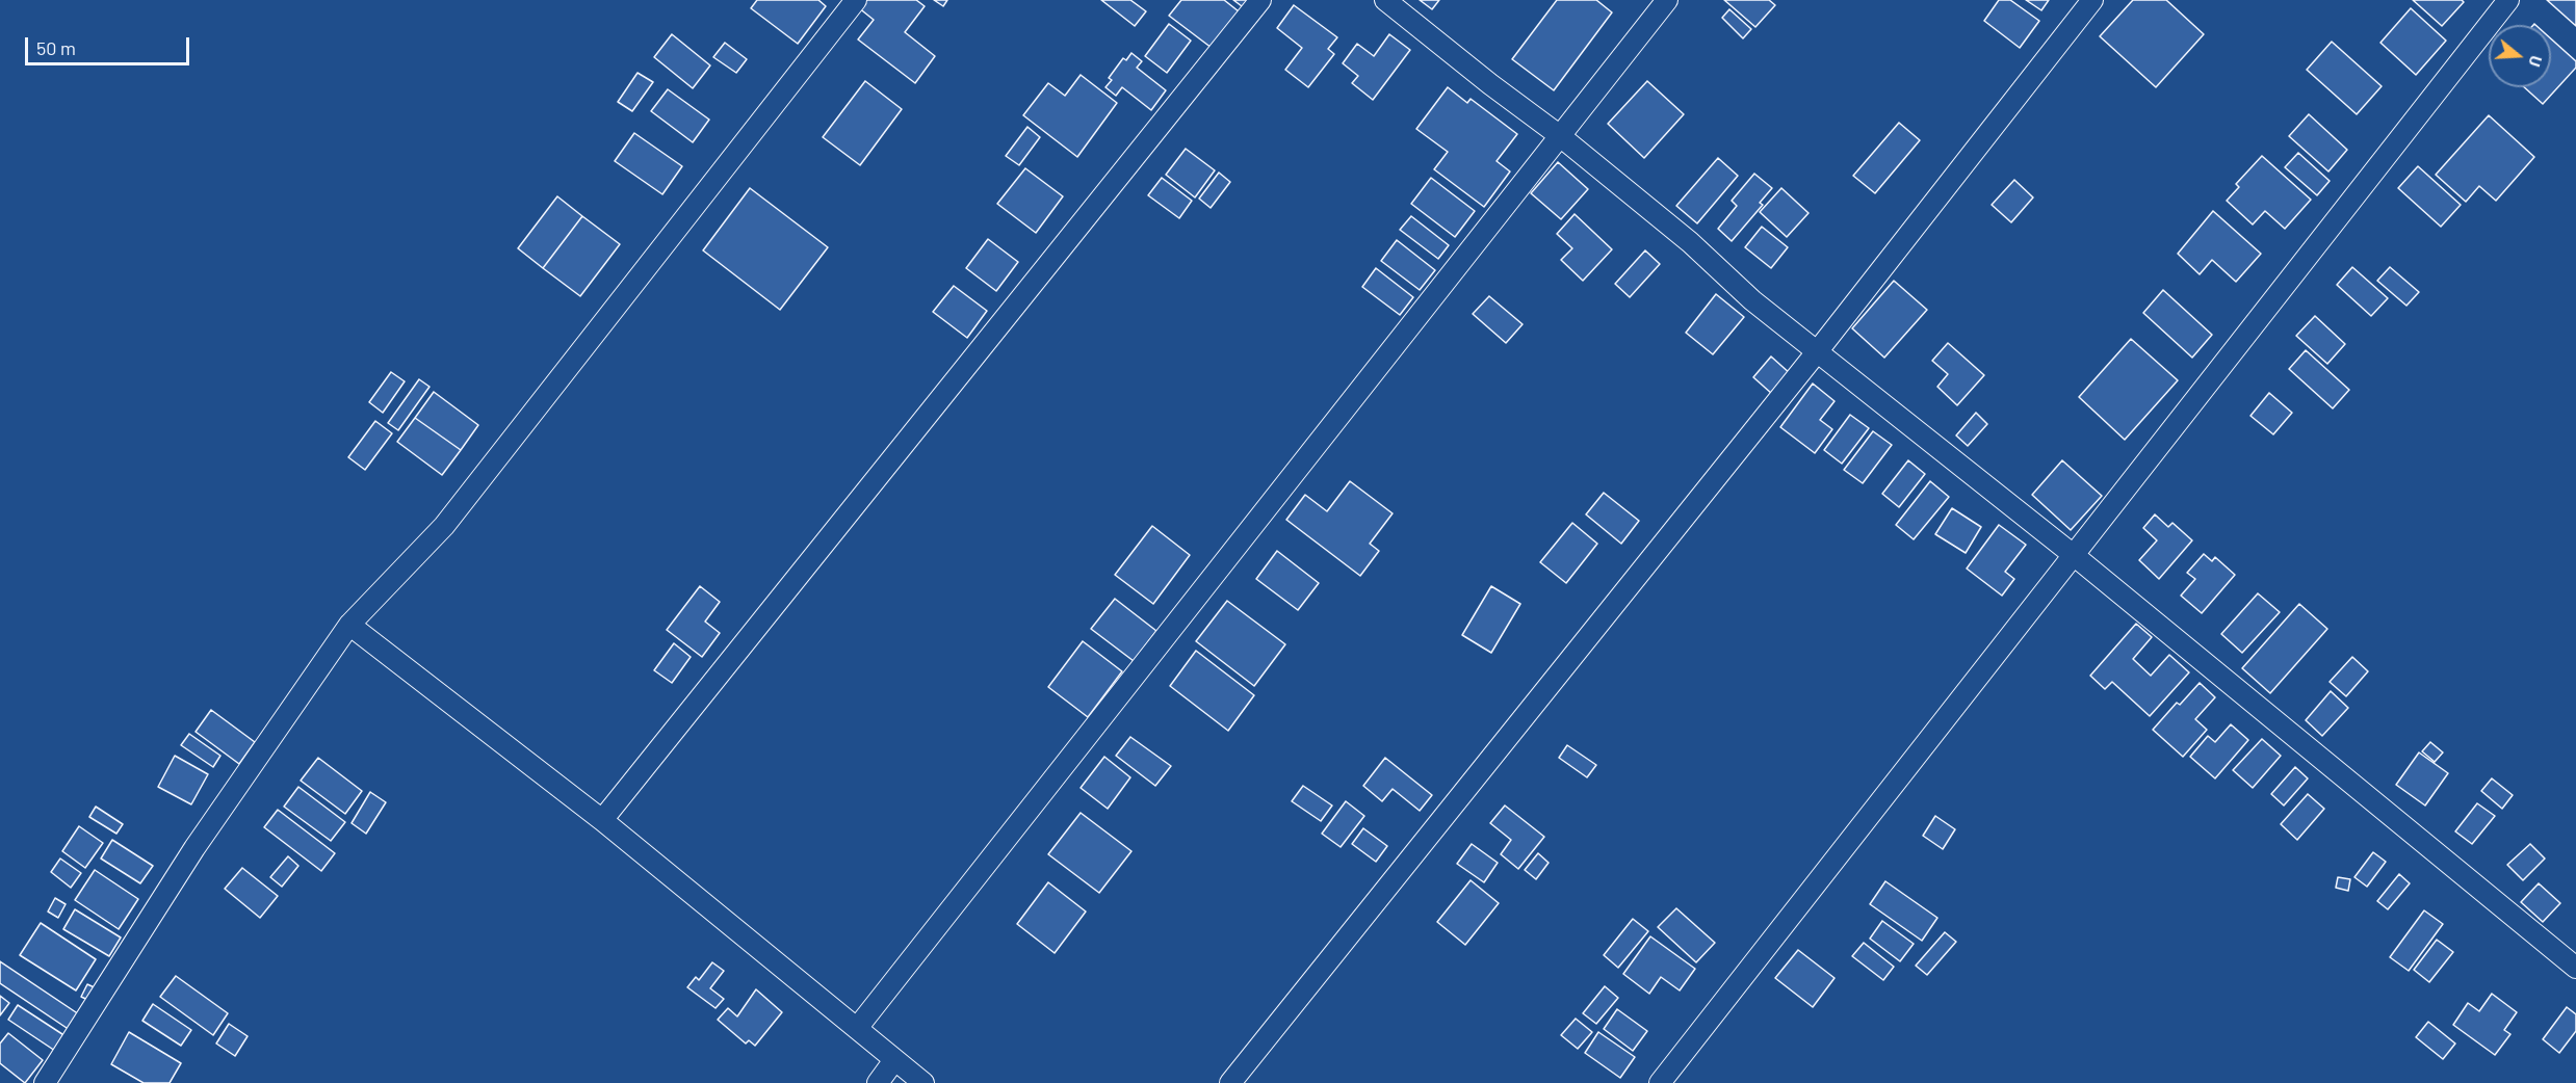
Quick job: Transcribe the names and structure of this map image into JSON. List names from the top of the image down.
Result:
{
  "scale_bar": "50 m",
  "north": "right"
}
